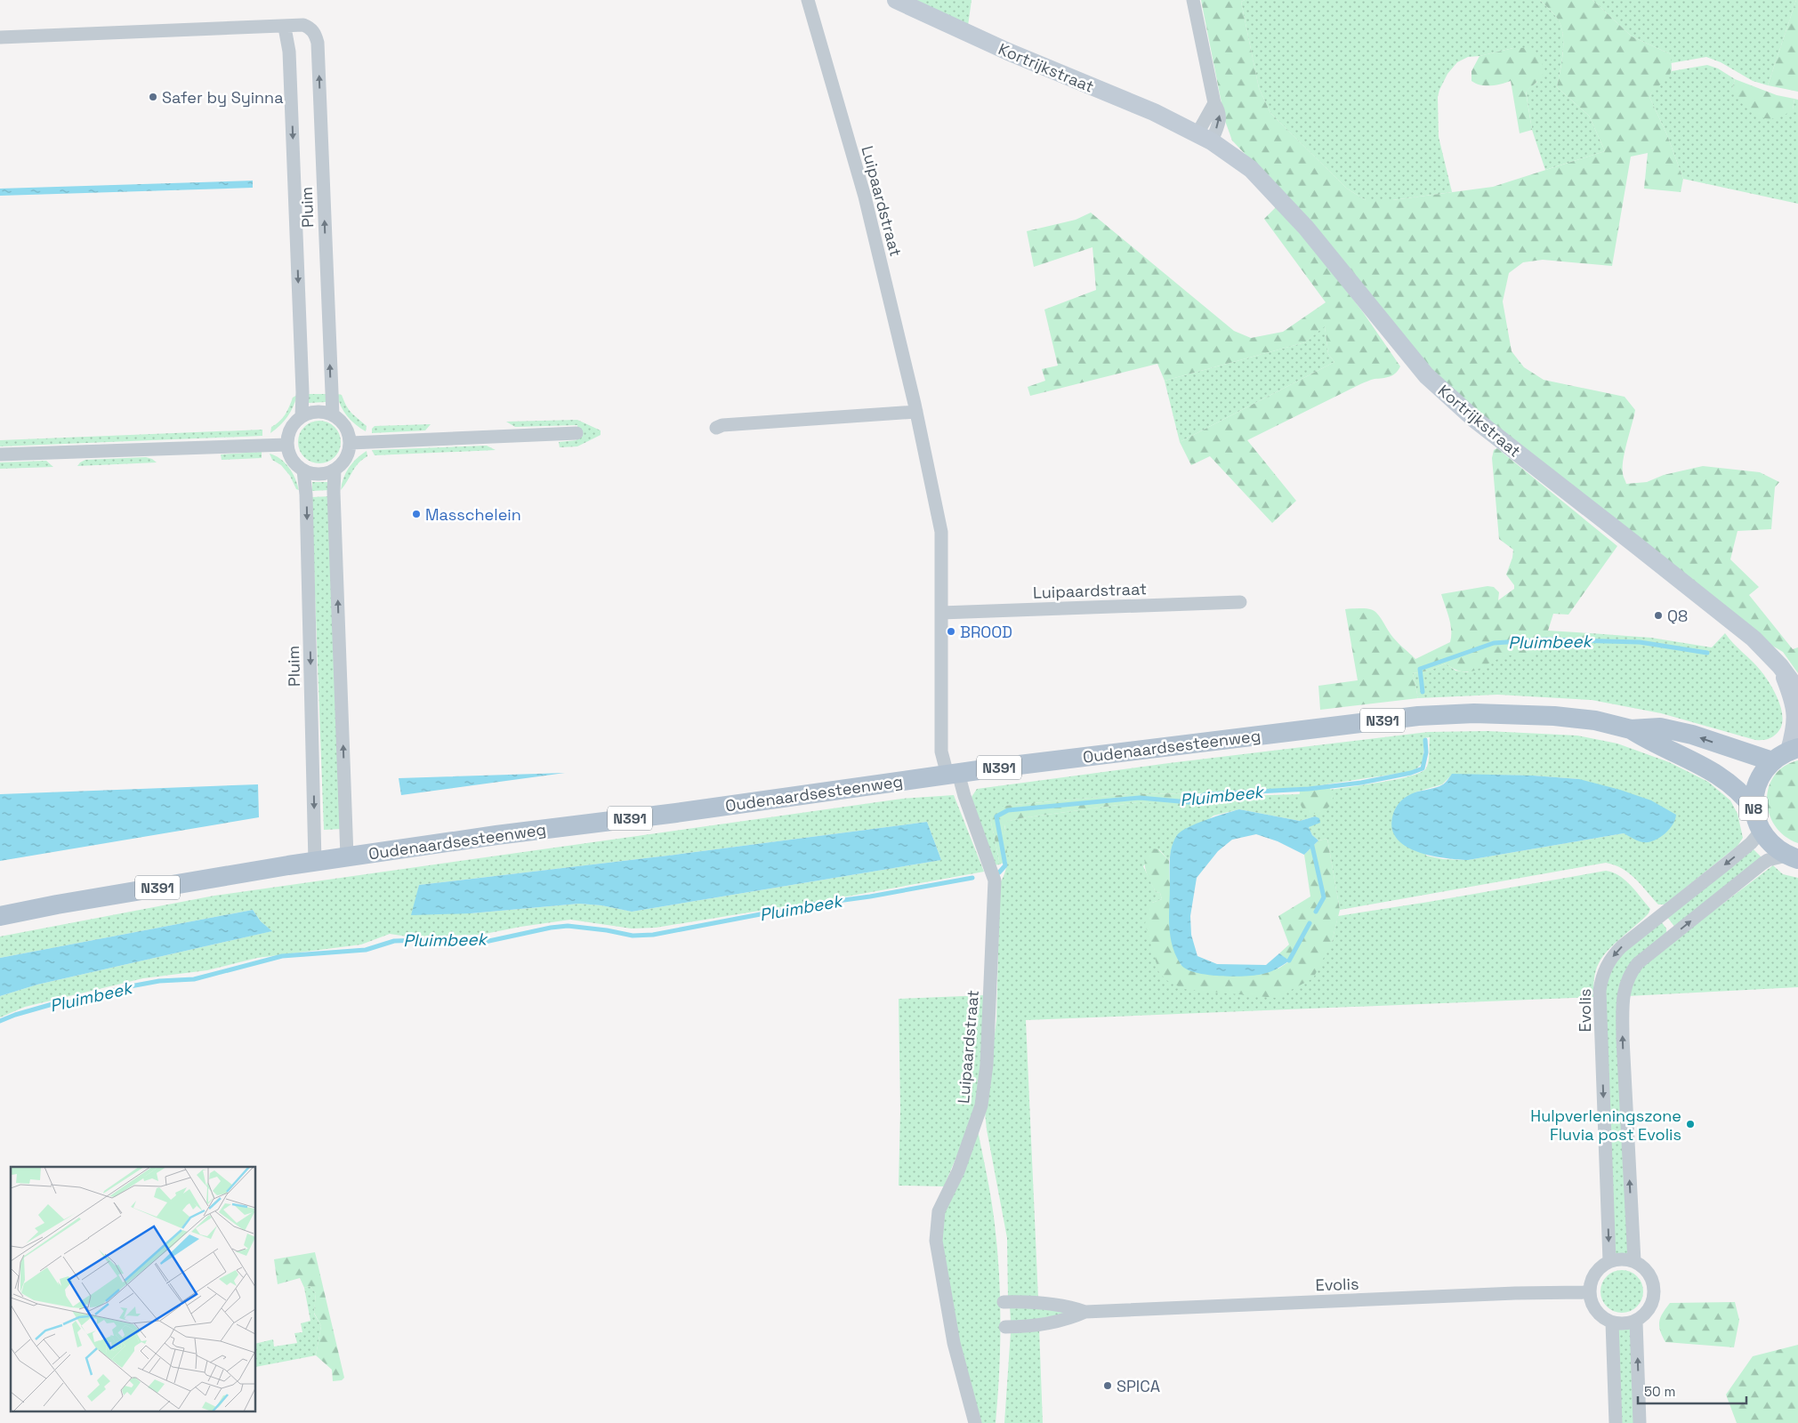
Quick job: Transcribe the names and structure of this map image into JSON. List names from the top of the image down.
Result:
{
  "streets": {
    "main road": [
      "Kortrijkstraat",
      "N391",
      "Oudenaardsesteenweg",
      "N8"
    ],
    "street": ["Luipaardstraat", "Pluim", "Evolis"]
  },
  "crossings": [
    ["Kortrijkstraat", "N8"],
    ["Luipaardstraat", "Oudenaardsesteenweg"],
    ["Pluim", "Oudenaardsesteenweg"],
    ["Oudenaardsesteenweg", "N8"],
    ["N8", "Evolis"]
  ],
  "one_way": ["Evolis"],
  "water": ["Pluimbeek"],
  "places": [
    "Safer by Syinna",
    "Masschelein",
    "Q8",
    "BROOD",
    "Hulpverleningszone Fluvia post Evolis",
    "SPICA"
  ],
  "scale_bar": "50 m"
}
